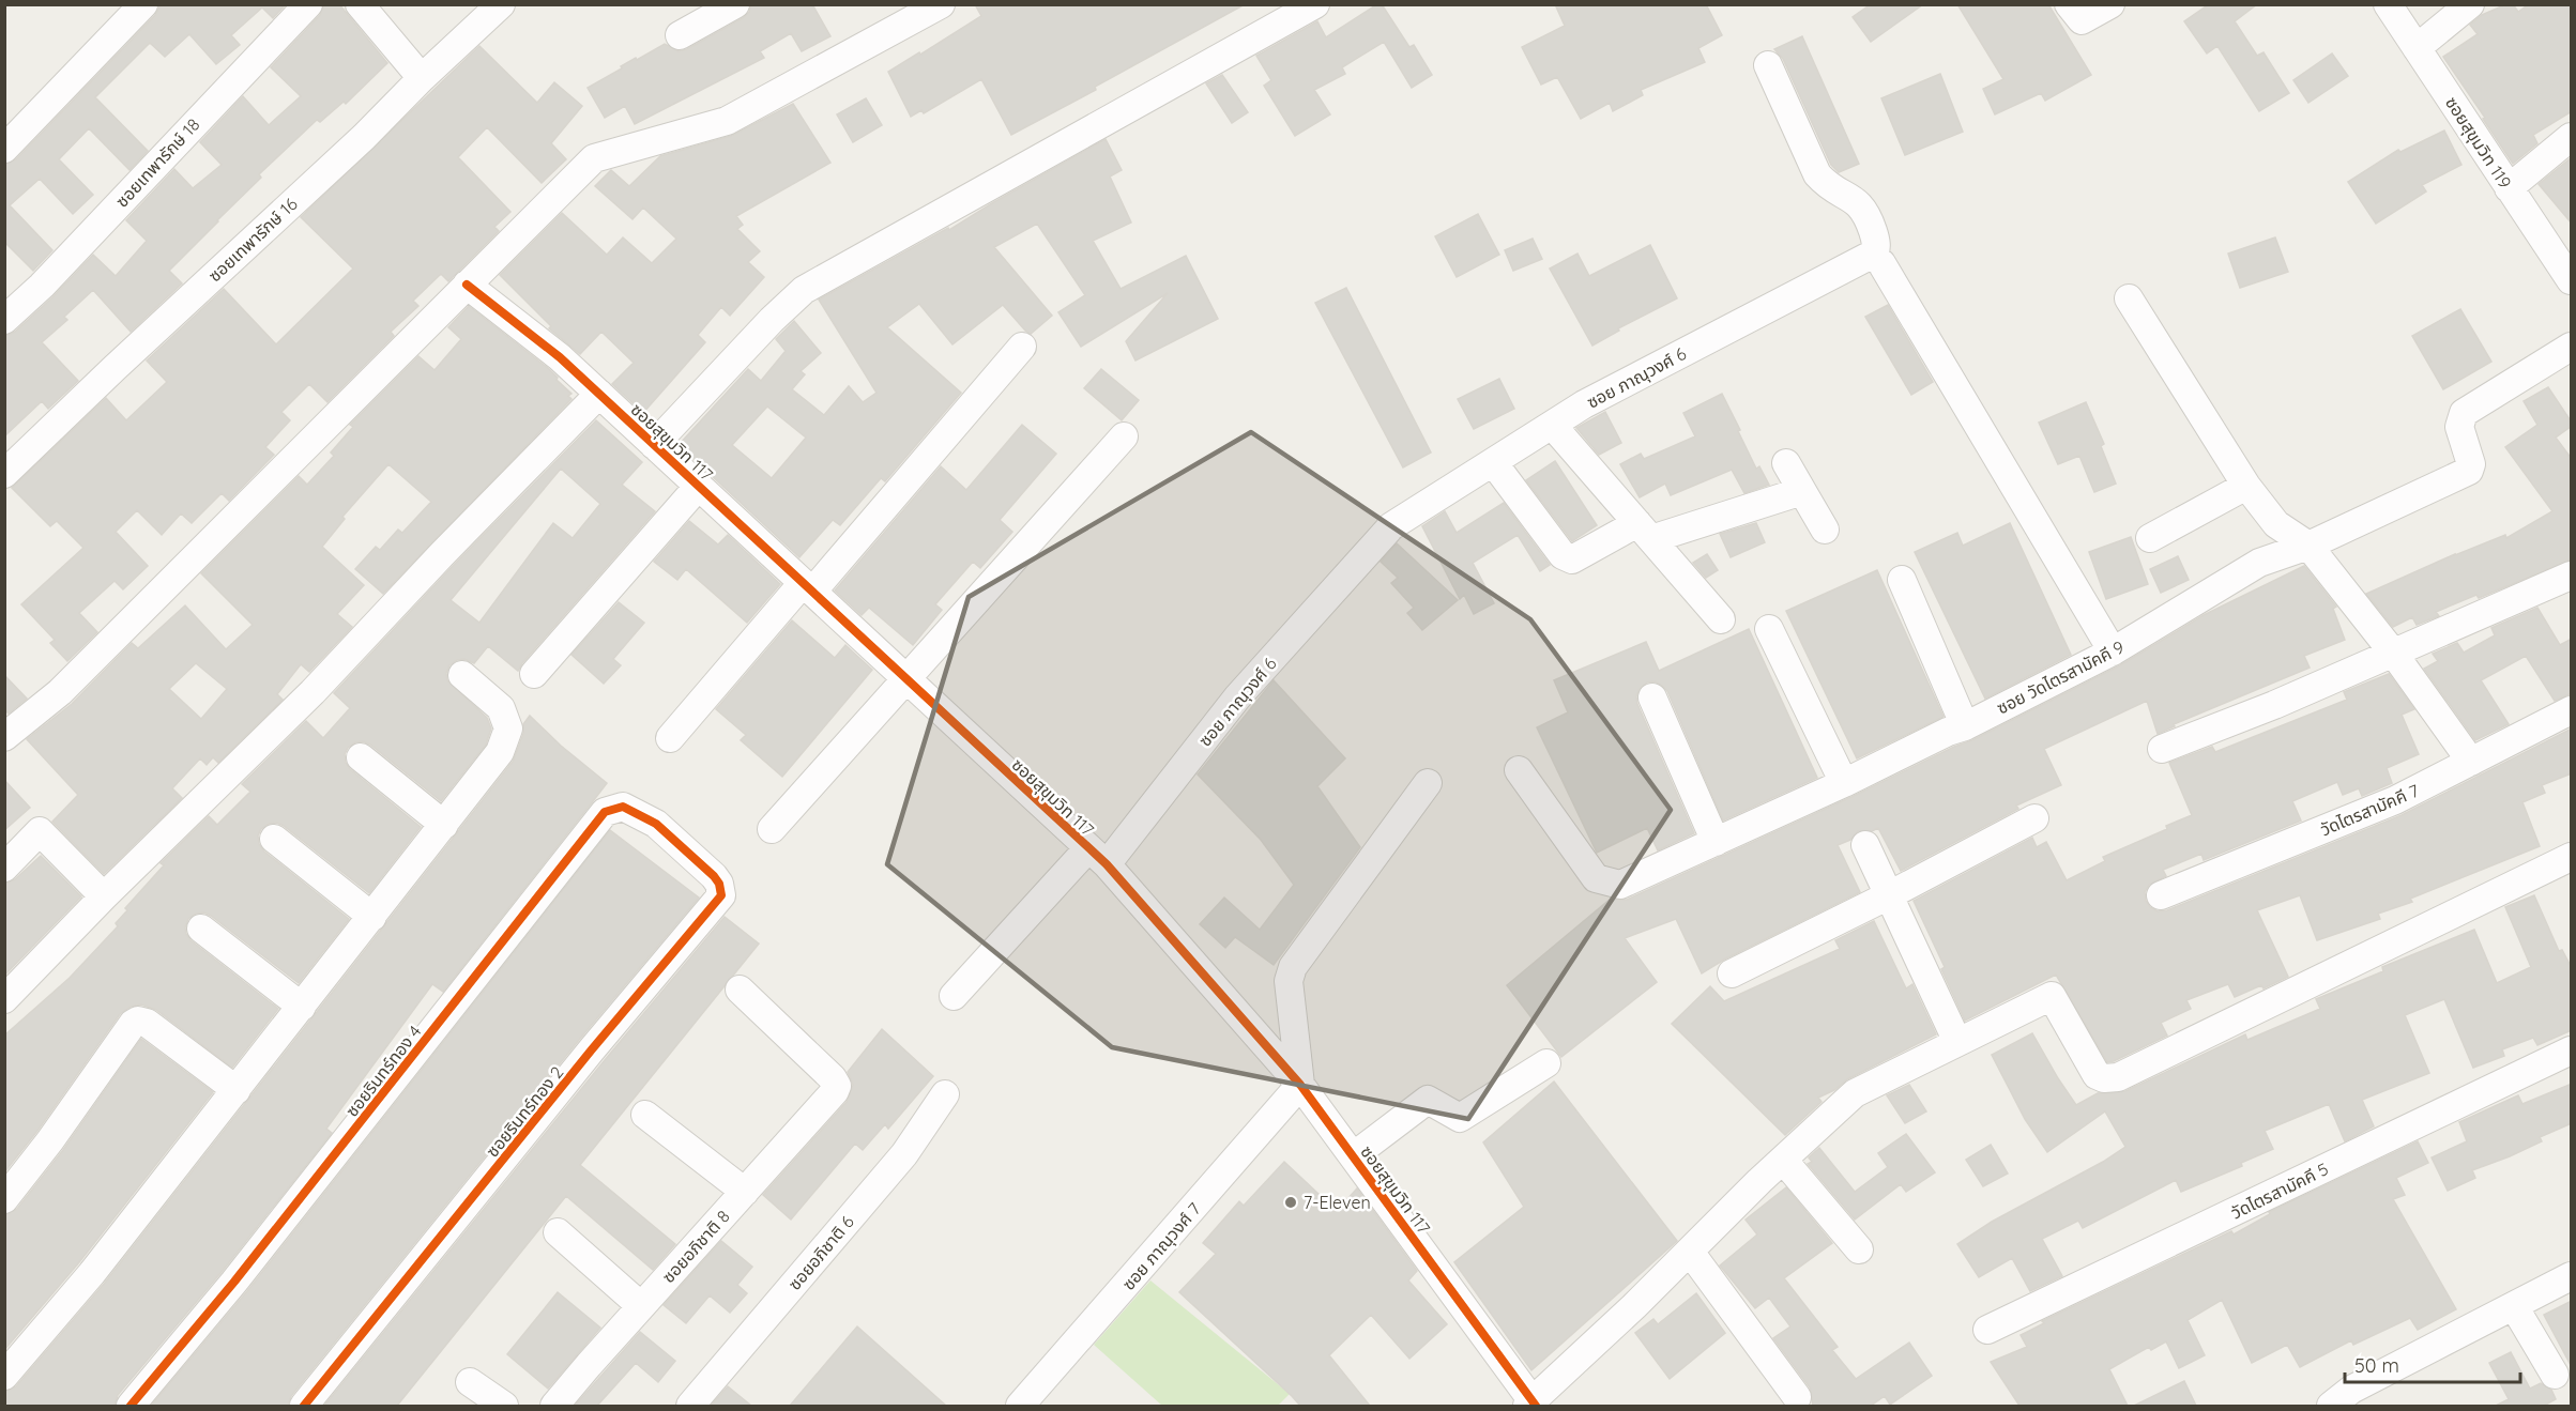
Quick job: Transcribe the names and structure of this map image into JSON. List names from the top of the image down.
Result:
{
  "streets": {
    "street": [
      "ซอยสุขุมวิท 119",
      "ซอยเทพารักษ์ 18",
      "ซอยเทพารักษ์ 16",
      "ซอย ภาณุวงศ์ 6",
      "ซอยสุขุมวิท 117",
      "ซอย วัดไตรสามัคคี 9",
      "วัดไตรสามัคคี 7",
      "ซอยรินทร์ทอง 4",
      "ซอยรินทร์ทอง 2",
      "วัดไตรสามัคคี 5",
      "ซอยอภิชาติ 8",
      "ซอย ภาณุวงศ์ 7",
      "ซอยอภิชาติ 6"
    ]
  },
  "crossings": [
    ["ซอย ภาณุวงศ์ 6", "ซอยสุขุมวิท 117"],
    ["ซอยสุขุมวิท 117", "ซอย ภาณุวงศ์ 7"],
    ["ซอยรินทร์ทอง 4", "ซอยรินทร์ทอง 2"]
  ],
  "places": ["7-Eleven"],
  "scale_bar": "50 m"
}
